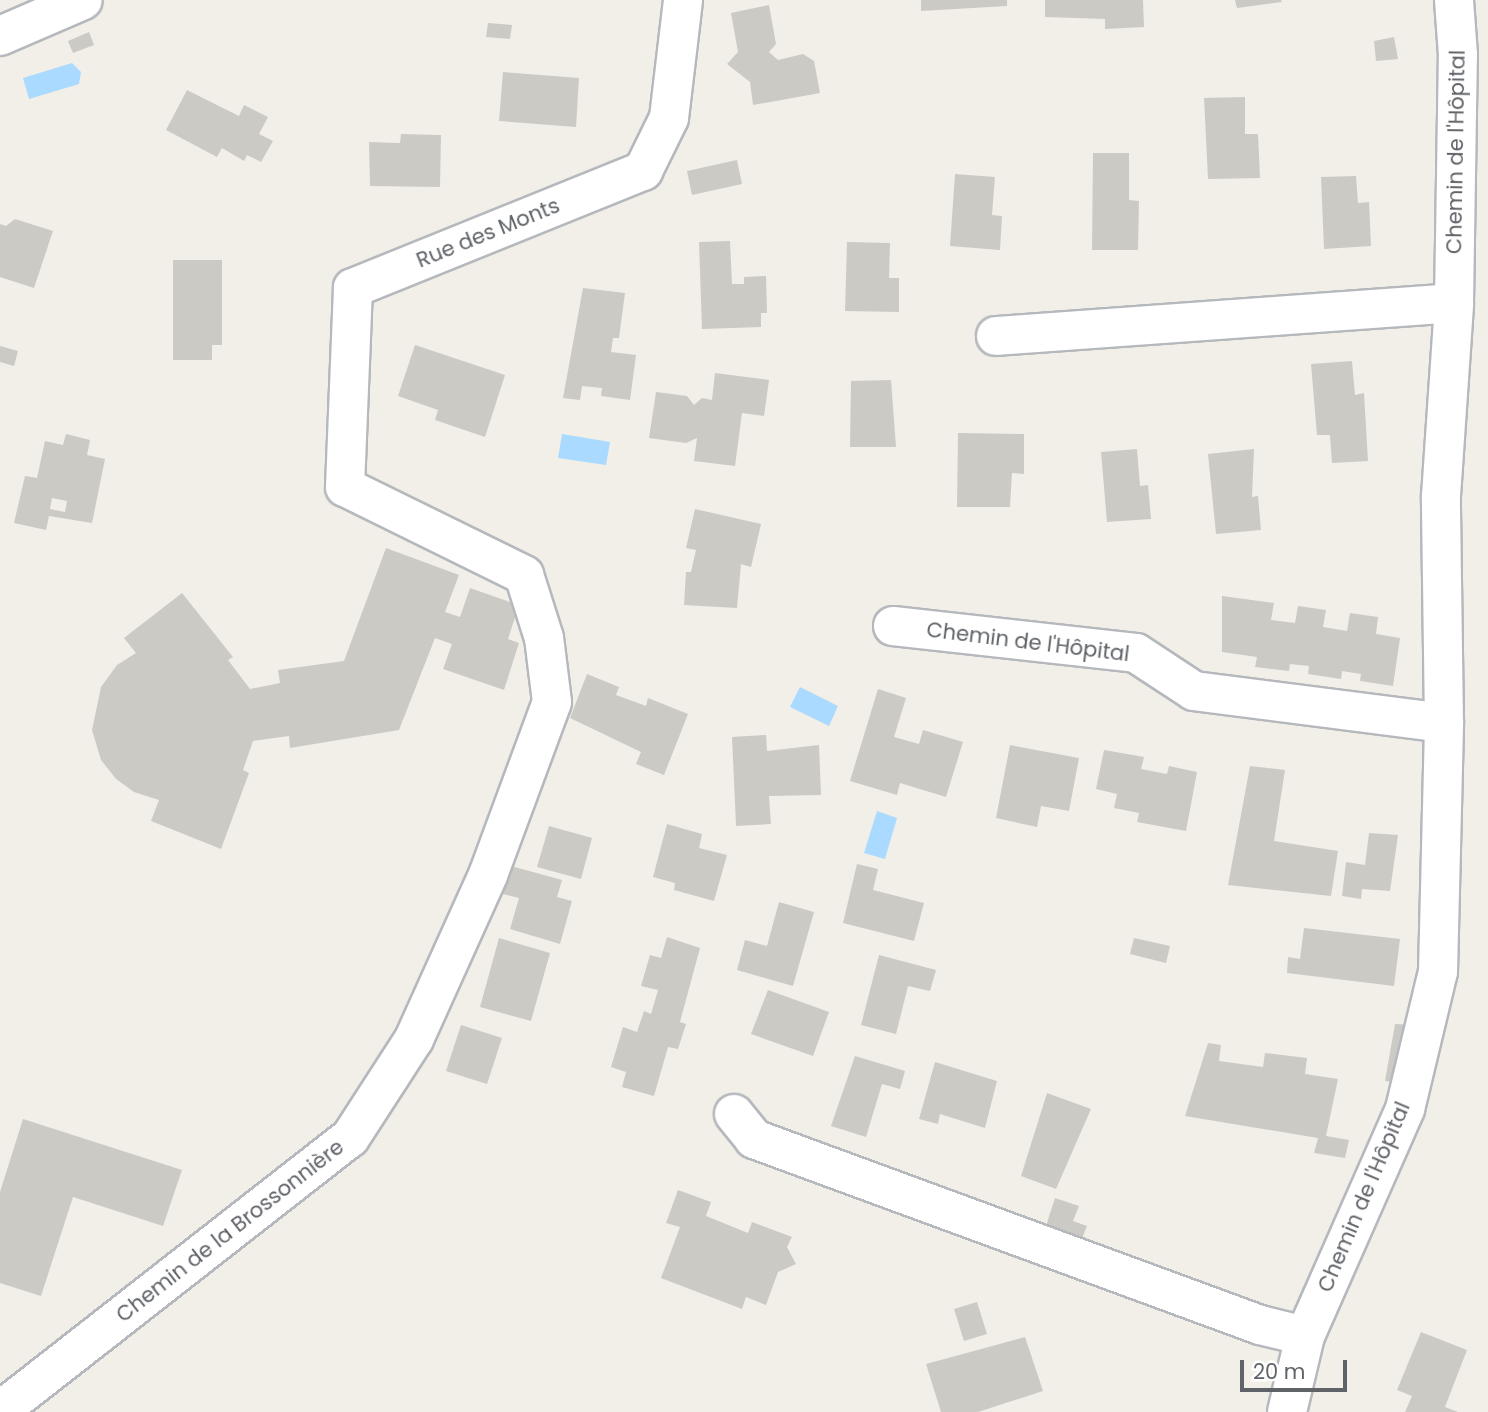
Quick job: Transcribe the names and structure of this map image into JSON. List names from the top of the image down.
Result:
{
  "streets": {
    "street": ["Chemin de l'Hôpital", "Rue des Monts", "Chemin de la Brossonnière"]
  },
  "crossings": [
    ["Rue des Monts", "Chemin de la Brossonnière"]
  ],
  "scale_bar": "20 m"
}
